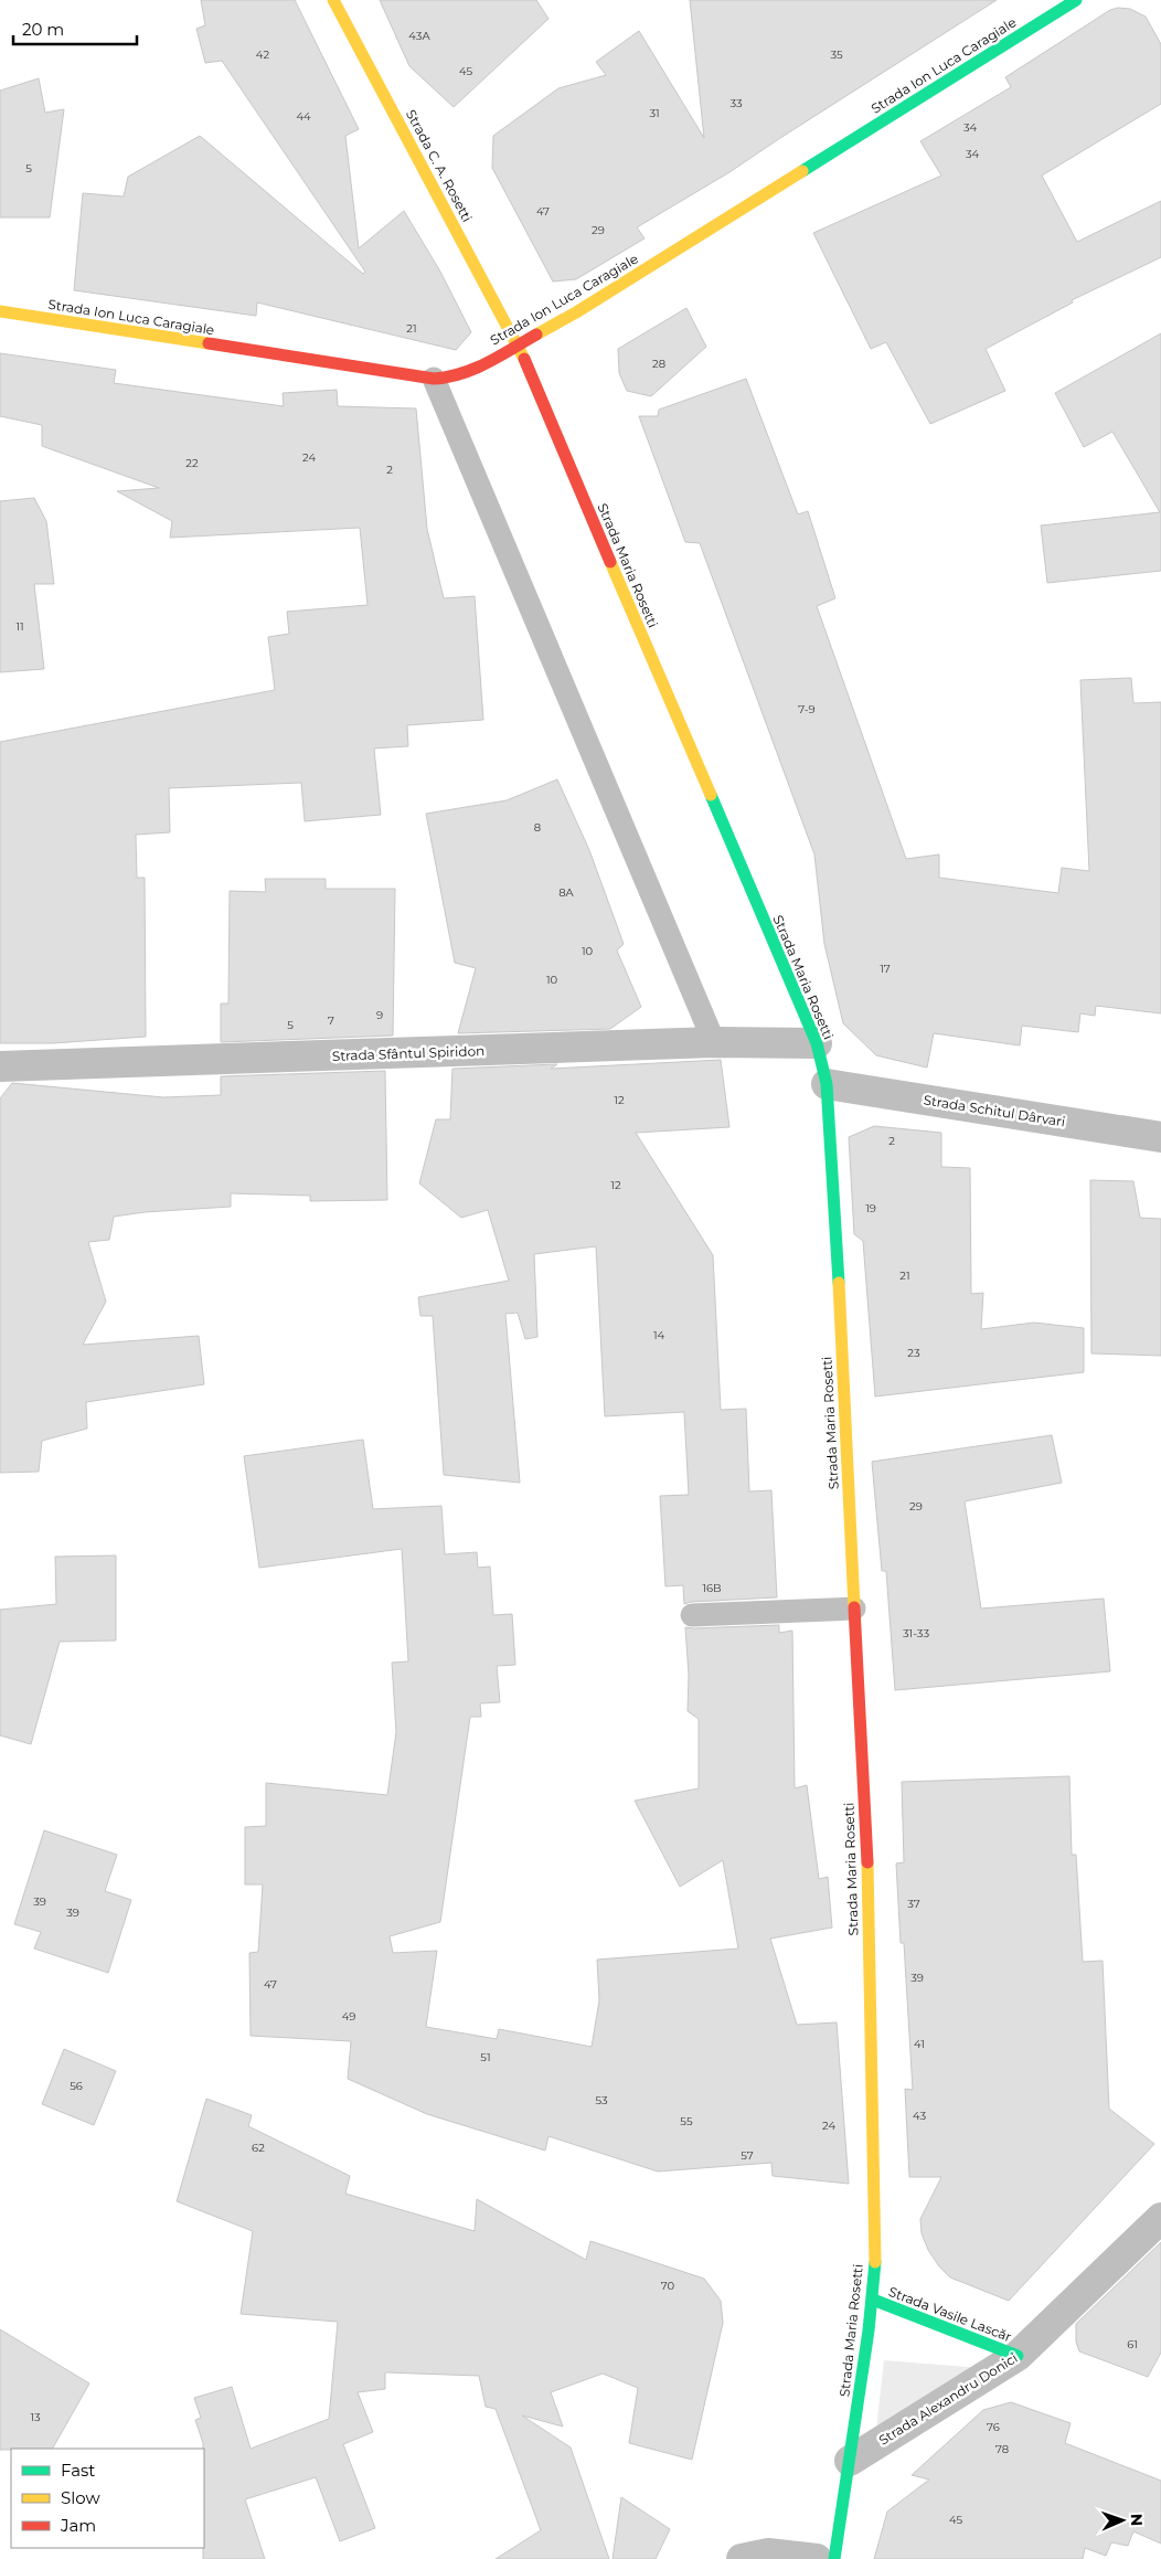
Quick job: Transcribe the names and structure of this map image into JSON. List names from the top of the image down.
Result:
{
  "streets": {
    "street": [
      "Strada Ion Luca Caragiale",
      "Strada C. A. Rosetti",
      "Strada Maria Rosetti",
      "Strada Sfântul Spiridon",
      "Strada Schitul Dârvari",
      "Strada Vasile Lascăr",
      "Strada Alexandru Donici"
    ]
  },
  "crossings": [
    ["Strada Ion Luca Caragiale", "Strada C. A. Rosetti"],
    ["Strada Ion Luca Caragiale", "Strada Maria Rosetti"],
    ["Strada C. A. Rosetti", "Strada Maria Rosetti"],
    ["Strada Maria Rosetti", "Strada Sfântul Spiridon"],
    ["Strada Maria Rosetti", "Strada Schitul Dârvari"],
    ["Strada Maria Rosetti", "Strada Vasile Lascăr"],
    ["Strada Maria Rosetti", "Strada Alexandru Donici"],
    ["Strada Vasile Lascăr", "Strada Alexandru Donici"]
  ],
  "house_numbers": [
    "43A",
    "42",
    "35",
    "45",
    "33",
    "31",
    "44",
    "34",
    "34",
    "5",
    "47",
    "29",
    "21",
    "28",
    "24",
    "22",
    "2",
    "11",
    "7-9",
    "8",
    "8A",
    "10",
    "17",
    "10",
    "9",
    "7",
    "5",
    "12",
    "2",
    "12",
    "19",
    "21",
    "14",
    "23",
    "29",
    "16B",
    "31-33",
    "39",
    "37",
    "39",
    "39",
    "47",
    "49",
    "41",
    "51",
    "56",
    "53",
    "43",
    "55",
    "24",
    "62",
    "57",
    "70",
    "61",
    "13",
    "76",
    "78",
    "45"
  ],
  "legend": ["Fast", "Slow", "Jam"],
  "scale_bar": "20 m",
  "north": "right"
}
